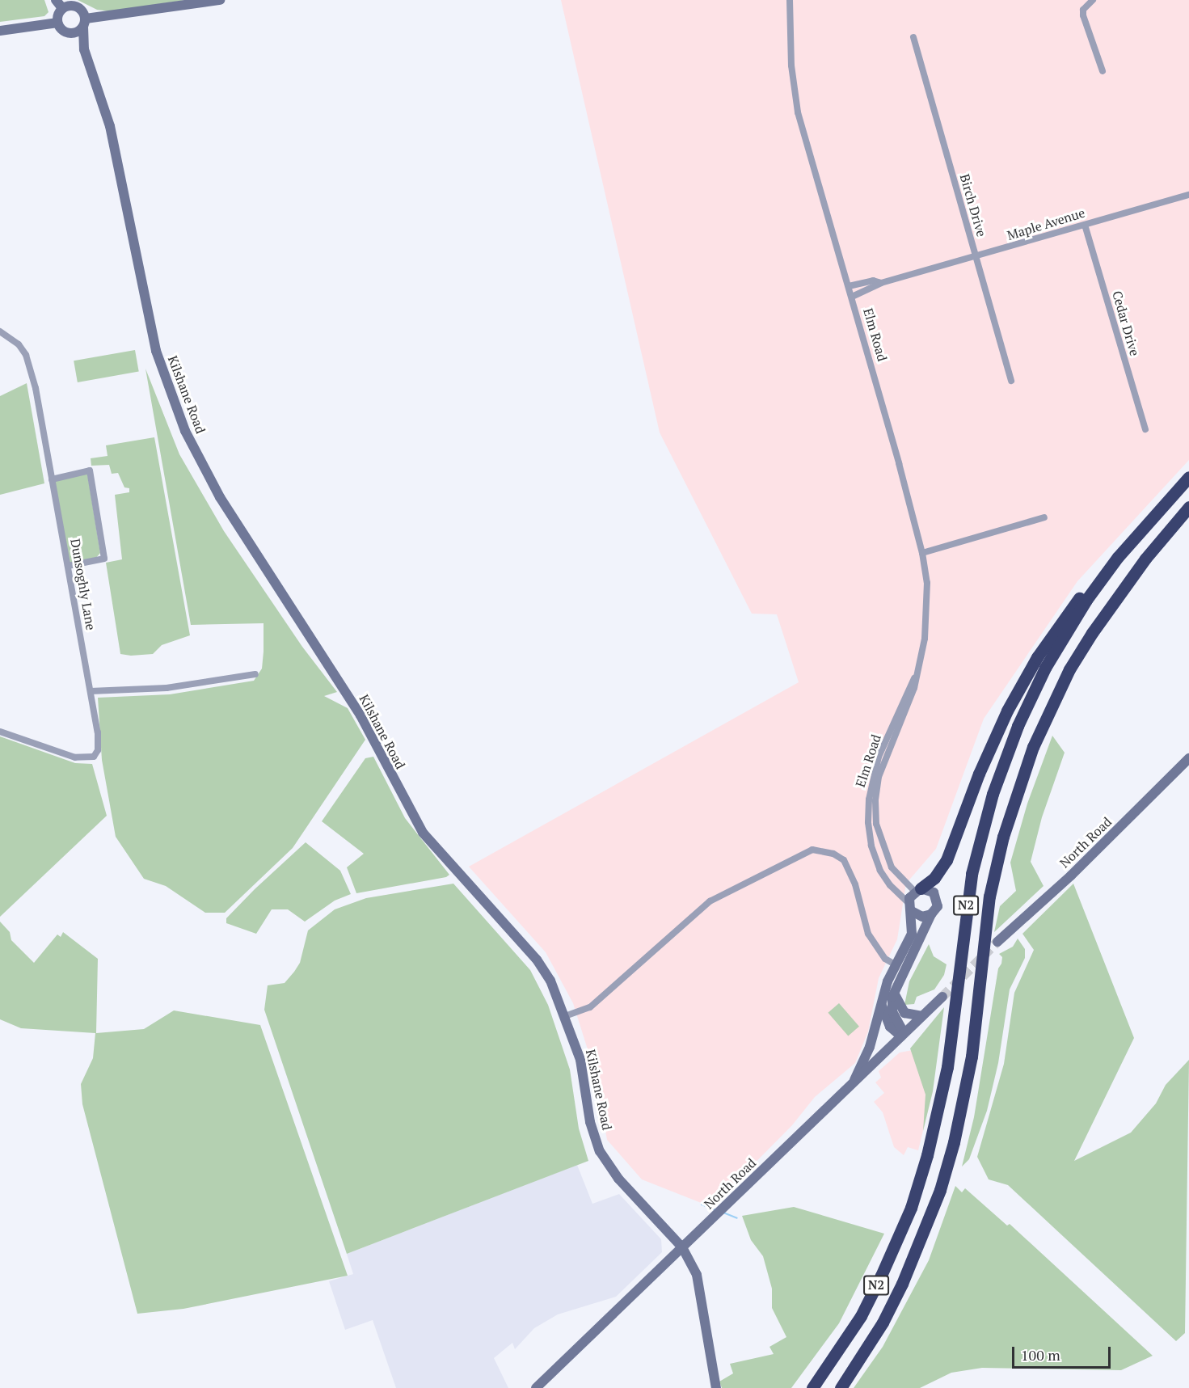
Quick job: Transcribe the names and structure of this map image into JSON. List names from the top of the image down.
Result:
{
  "streets": {
    "highway": ["N2"],
    "main road": ["Kilshane Road", "North Road"],
    "street": [
      "Birch Drive",
      "Maple Avenue",
      "Cedar Drive",
      "Elm Road",
      "Dunsoghly Lane"
    ]
  },
  "crossings": [
    ["Birch Drive", "Maple Avenue"],
    ["Maple Avenue", "Cedar Drive"],
    ["Maple Avenue", "Elm Road"],
    ["Kilshane Road", "North Road"]
  ],
  "scale_bar": "100 m"
}
